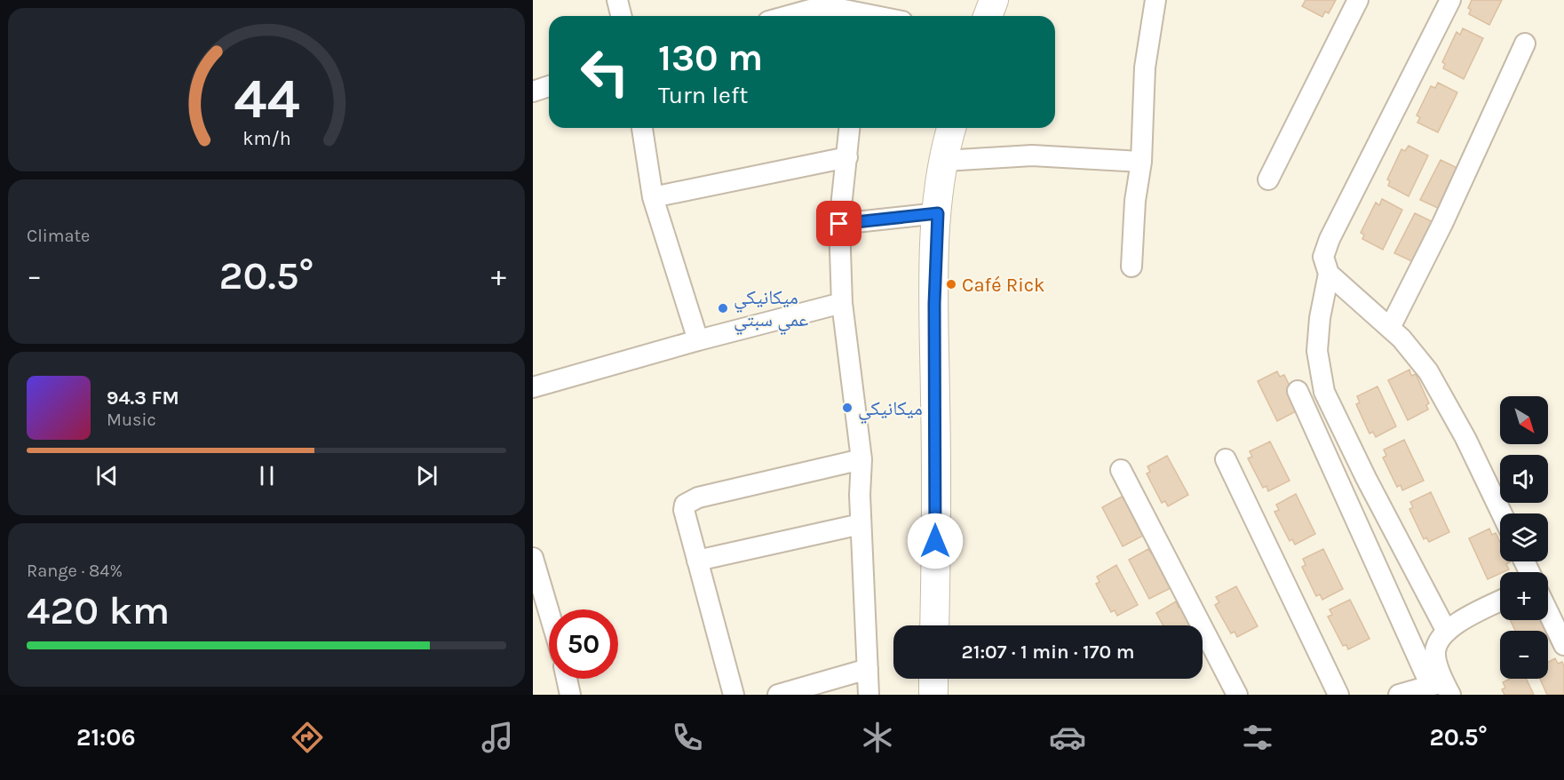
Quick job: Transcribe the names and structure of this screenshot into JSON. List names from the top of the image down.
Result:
{
  "places": ["Café Rick", "ميكانيكي عمي سبتي", "ميكانيكي"],
  "north": "bottom right",
  "page": {
    "turn": ["130 m", "Turn left"],
    "tile": [
      "Climate",
      ["Range · 84%", "420 km"]
    ],
    "heat": ["−", "20.5°", "+"],
    "song": ["94.3 FM", "Music"],
    "map_buttons": ["+", "−"],
    "limit": "50",
    "trip": "21:07 · 1 min · 170 m",
    "tabs": ["21:06", "20.5°"],
    "gauge": ["44", "km/h"]
  }
}
